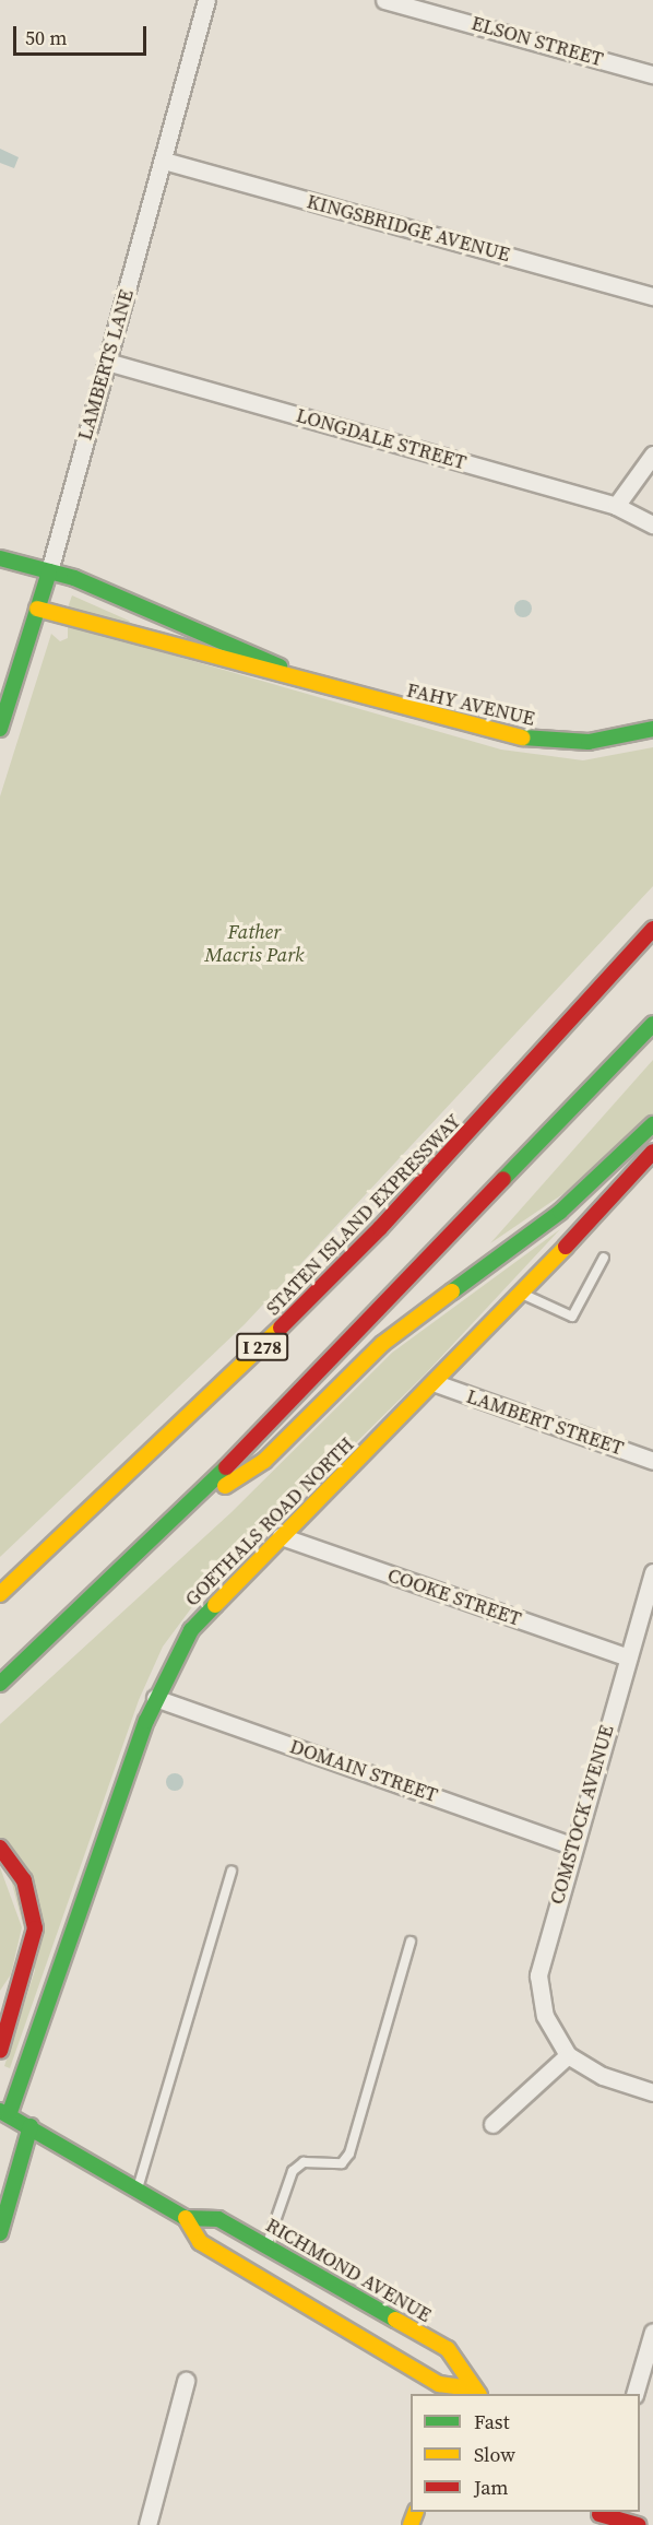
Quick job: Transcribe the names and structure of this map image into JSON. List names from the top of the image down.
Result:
{
  "streets": {
    "main road": [
      "LAMBERTS LANE",
      "FAHY AVENUE",
      "STATEN ISLAND EXPRESSWAY",
      "I 278",
      "GOETHALS ROAD NORTH",
      "RICHMOND AVENUE"
    ],
    "street": [
      "ELSON STREET",
      "KINGSBRIDGE AVENUE",
      "LONGDALE STREET",
      "LAMBERT STREET",
      "COOKE STREET",
      "DOMAIN STREET",
      "COMSTOCK AVENUE"
    ]
  },
  "crossings": [
    ["KINGSBRIDGE AVENUE", "LAMBERTS LANE"],
    ["LAMBERTS LANE", "LONGDALE STREET"],
    ["LAMBERTS LANE", "FAHY AVENUE"],
    ["LAMBERT STREET", "GOETHALS ROAD NORTH"],
    ["GOETHALS ROAD NORTH", "COOKE STREET"],
    ["GOETHALS ROAD NORTH", "DOMAIN STREET"],
    ["GOETHALS ROAD NORTH", "RICHMOND AVENUE"],
    ["COOKE STREET", "COMSTOCK AVENUE"],
    ["DOMAIN STREET", "COMSTOCK AVENUE"]
  ],
  "parks": ["Father Macris Park"],
  "legend": ["Fast", "Slow", "Jam"],
  "scale_bar": "50 m"
}
